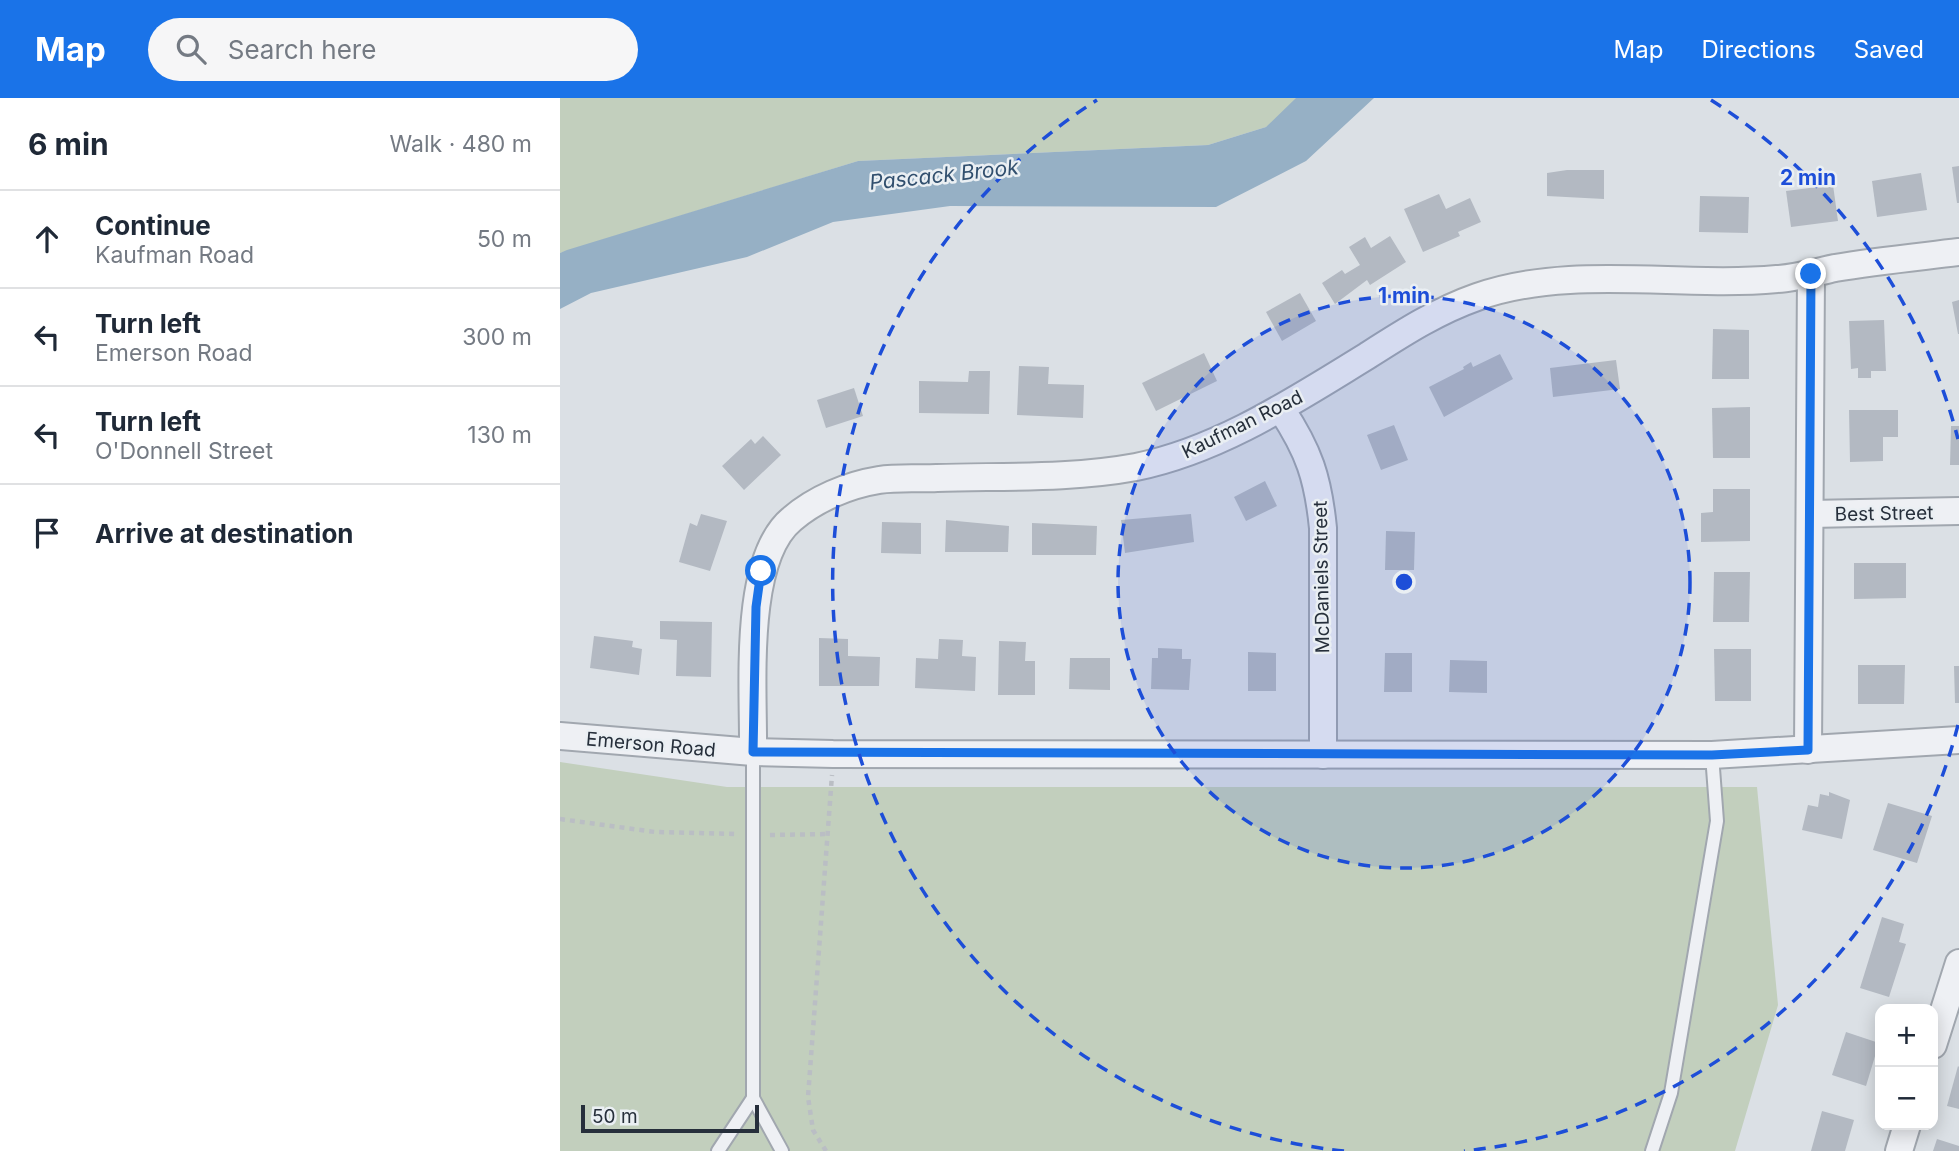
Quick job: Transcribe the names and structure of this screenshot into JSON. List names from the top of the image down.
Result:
{
  "streets": {
    "street": [
      "Kaufman Road",
      "Best Street",
      "McDaniels Street",
      "Emerson Road"
    ]
  },
  "crossings": [
    ["Kaufman Road", "McDaniels Street"],
    ["Kaufman Road", "Emerson Road"],
    ["McDaniels Street", "Emerson Road"]
  ],
  "water": ["Pascack Brook"],
  "scale_bar": "50 m",
  "page": {
    "header": "Map",
    "search": "Search here",
    "nav": ["Map", "Directions", "Saved"],
    "heading": ["6 min", "Walk · 480 m"],
    "list": [
      ["Continue", "Kaufman Road", "50 m"],
      ["Turn left", "Emerson Road", "300 m"],
      ["Turn left", "O'Donnell Street", "130 m"],
      "Arrive at destination"
    ],
    "map_buttons": ["+", "−"],
    "scale": "50 m"
  },
  "rings": ["2 min", "1 min"]
}
